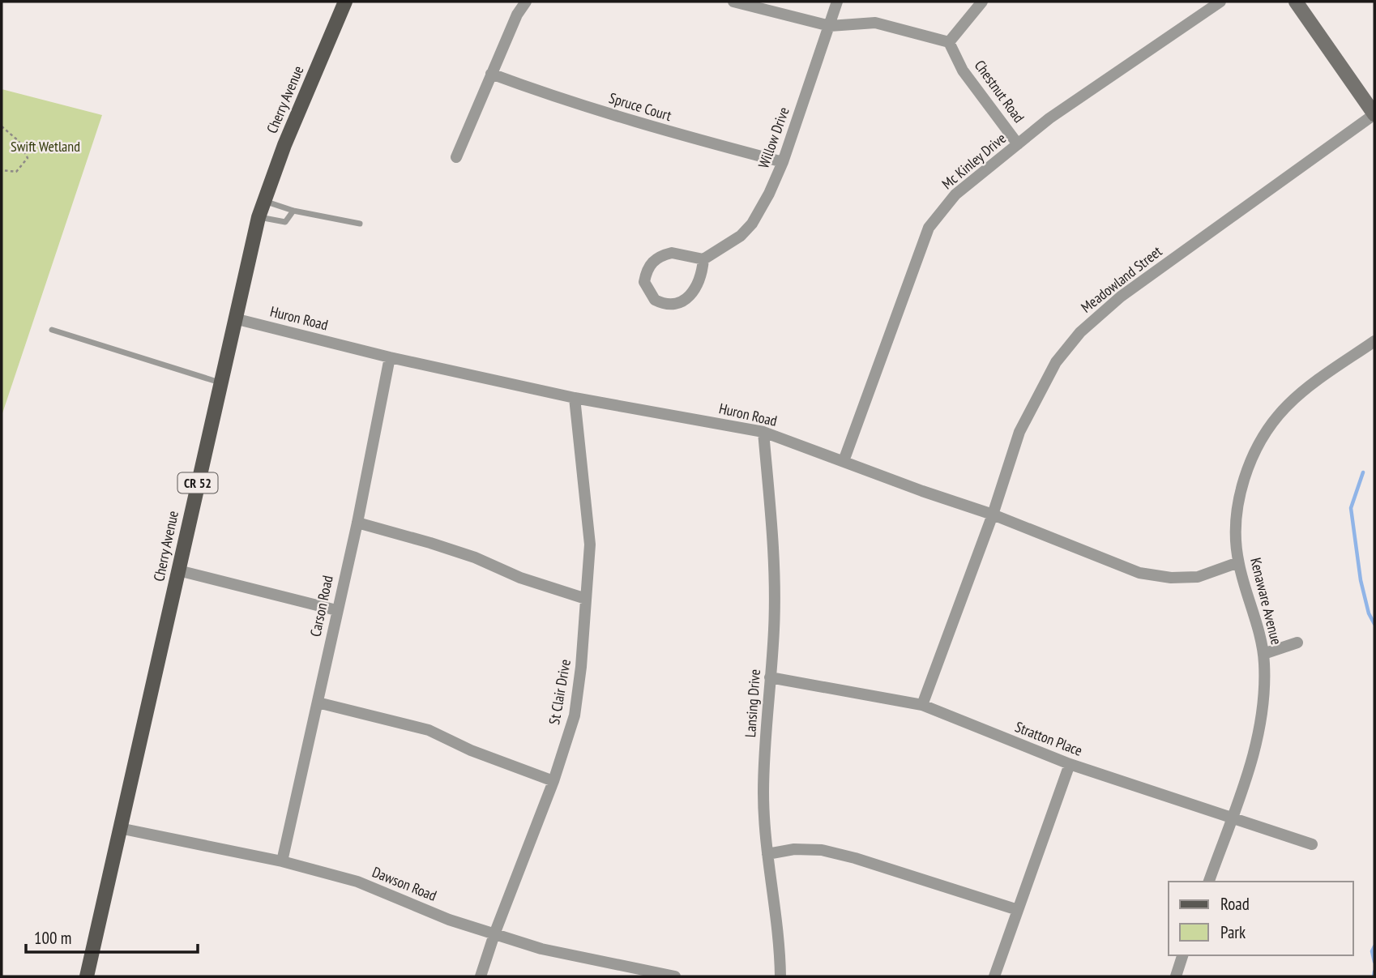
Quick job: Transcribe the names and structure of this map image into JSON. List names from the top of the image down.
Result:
{
  "streets": {
    "main road": ["Cherry Avenue", "CR 52"],
    "street": [
      "Chestnut Road",
      "Spruce Court",
      "Willow Drive",
      "Mc Kinley Drive",
      "Meadowland Street",
      "Huron Road",
      "Kenaware Avenue",
      "Carson Road",
      "St Clair Drive",
      "Lansing Drive",
      "Stratton Place",
      "Dawson Road"
    ]
  },
  "crossings": [
    ["Chestnut Road", "Mc Kinley Drive"],
    ["Cherry Avenue", "Huron Road"],
    ["Cherry Avenue", "Dawson Road"],
    ["Spruce Court", "Willow Drive"],
    ["Mc Kinley Drive", "Huron Road"],
    ["Meadowland Street", "Huron Road"],
    ["Meadowland Street", "Stratton Place"],
    ["Huron Road", "Kenaware Avenue"],
    ["Huron Road", "Carson Road"],
    ["Huron Road", "St Clair Drive"],
    ["Huron Road", "Lansing Drive"],
    ["Kenaware Avenue", "Stratton Place"],
    ["Carson Road", "Dawson Road"],
    ["St Clair Drive", "Dawson Road"],
    ["Lansing Drive", "Stratton Place"]
  ],
  "parks": ["Swift Wetland"],
  "legend": ["Road", "Park"],
  "scale_bar": "100 m"
}
